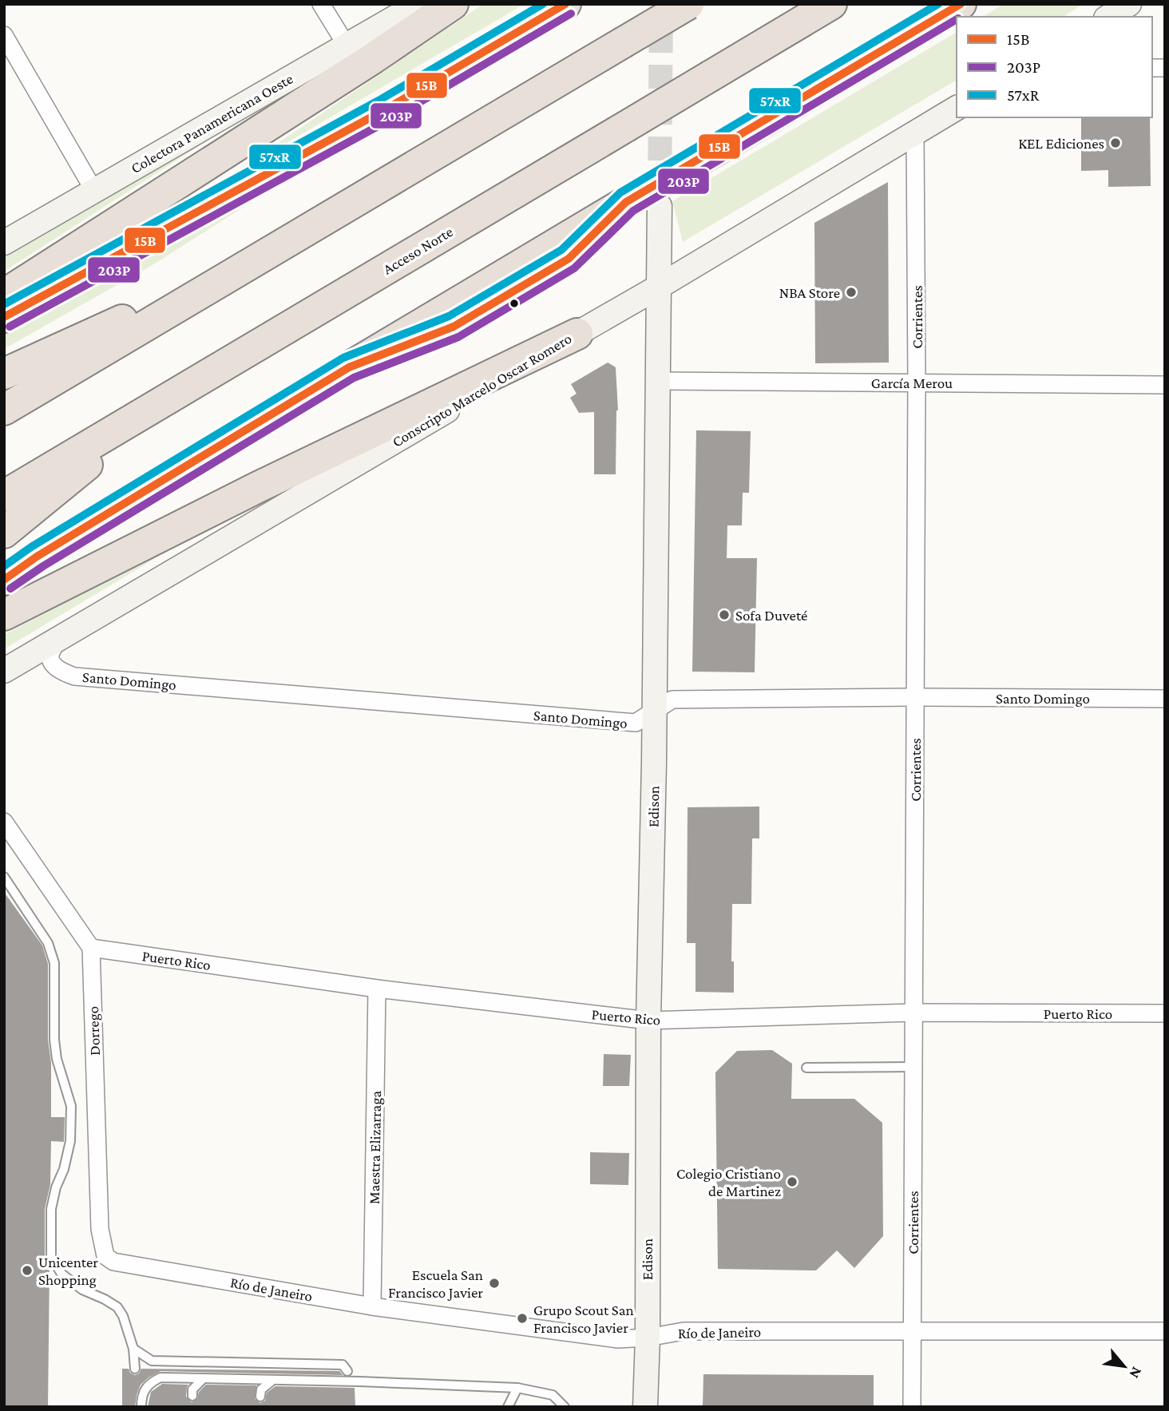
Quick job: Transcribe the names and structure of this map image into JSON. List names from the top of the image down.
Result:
{
  "streets": {
    "highway": ["Acceso Norte"],
    "street": [
      "Colectora Panamericana Oeste",
      "Corrientes",
      "García Merou",
      "Conscripto Marcelo Oscar Romero",
      "Santo Domingo",
      "Edison",
      "Puerto Rico",
      "Dorrego",
      "Maestra Elizarraga",
      "Río de Janeiro"
    ]
  },
  "crossings": [
    ["Corrientes", "García Merou"],
    ["Corrientes", "Conscripto Marcelo Oscar Romero"],
    ["Corrientes", "Santo Domingo"],
    ["Corrientes", "Puerto Rico"],
    ["Corrientes", "Río de Janeiro"],
    ["García Merou", "Edison"],
    ["Conscripto Marcelo Oscar Romero", "Santo Domingo"],
    ["Conscripto Marcelo Oscar Romero", "Edison"],
    ["Santo Domingo", "Edison"],
    ["Edison", "Puerto Rico"],
    ["Edison", "Río de Janeiro"],
    ["Puerto Rico", "Dorrego"],
    ["Puerto Rico", "Maestra Elizarraga"],
    ["Dorrego", "Río de Janeiro"],
    ["Maestra Elizarraga", "Río de Janeiro"]
  ],
  "places": [
    "KEL Ediciones",
    "NBA Store",
    "Sofa Duveté",
    "Colegio Cristiano de Martinez",
    "Unicenter Shopping",
    "Escuela San Francisco Javier",
    "Grupo Scout San Francisco Javier"
  ],
  "lines": ["transit line 15B", "transit line 57xR", "transit line 203P"],
  "legend": ["15B", "203P", "57xR"],
  "north": "bottom right"
}
